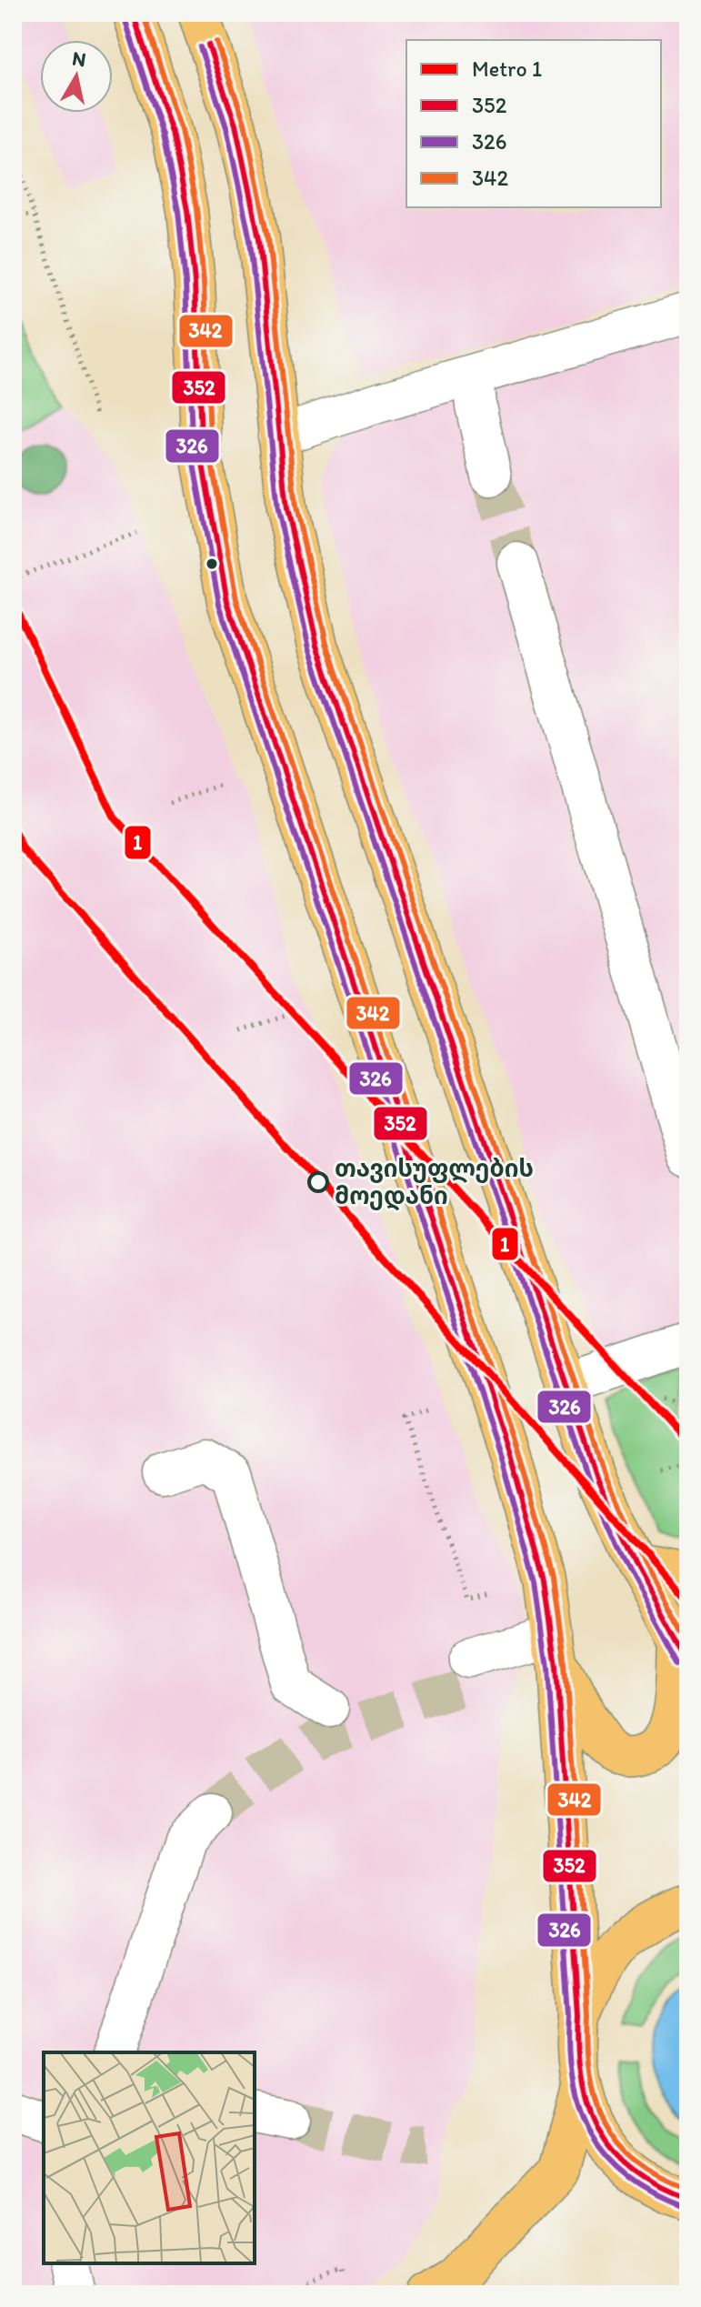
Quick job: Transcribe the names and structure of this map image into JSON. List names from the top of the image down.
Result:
{
  "places": ["თავისუფლების მოედანი"],
  "lines": [
    "transit line 352",
    "transit line 342",
    "transit line 326",
    "metro line 1"
  ],
  "legend": [
    "Metro 1",
    "352",
    "326",
    "342"
  ],
  "north": "top"
}
